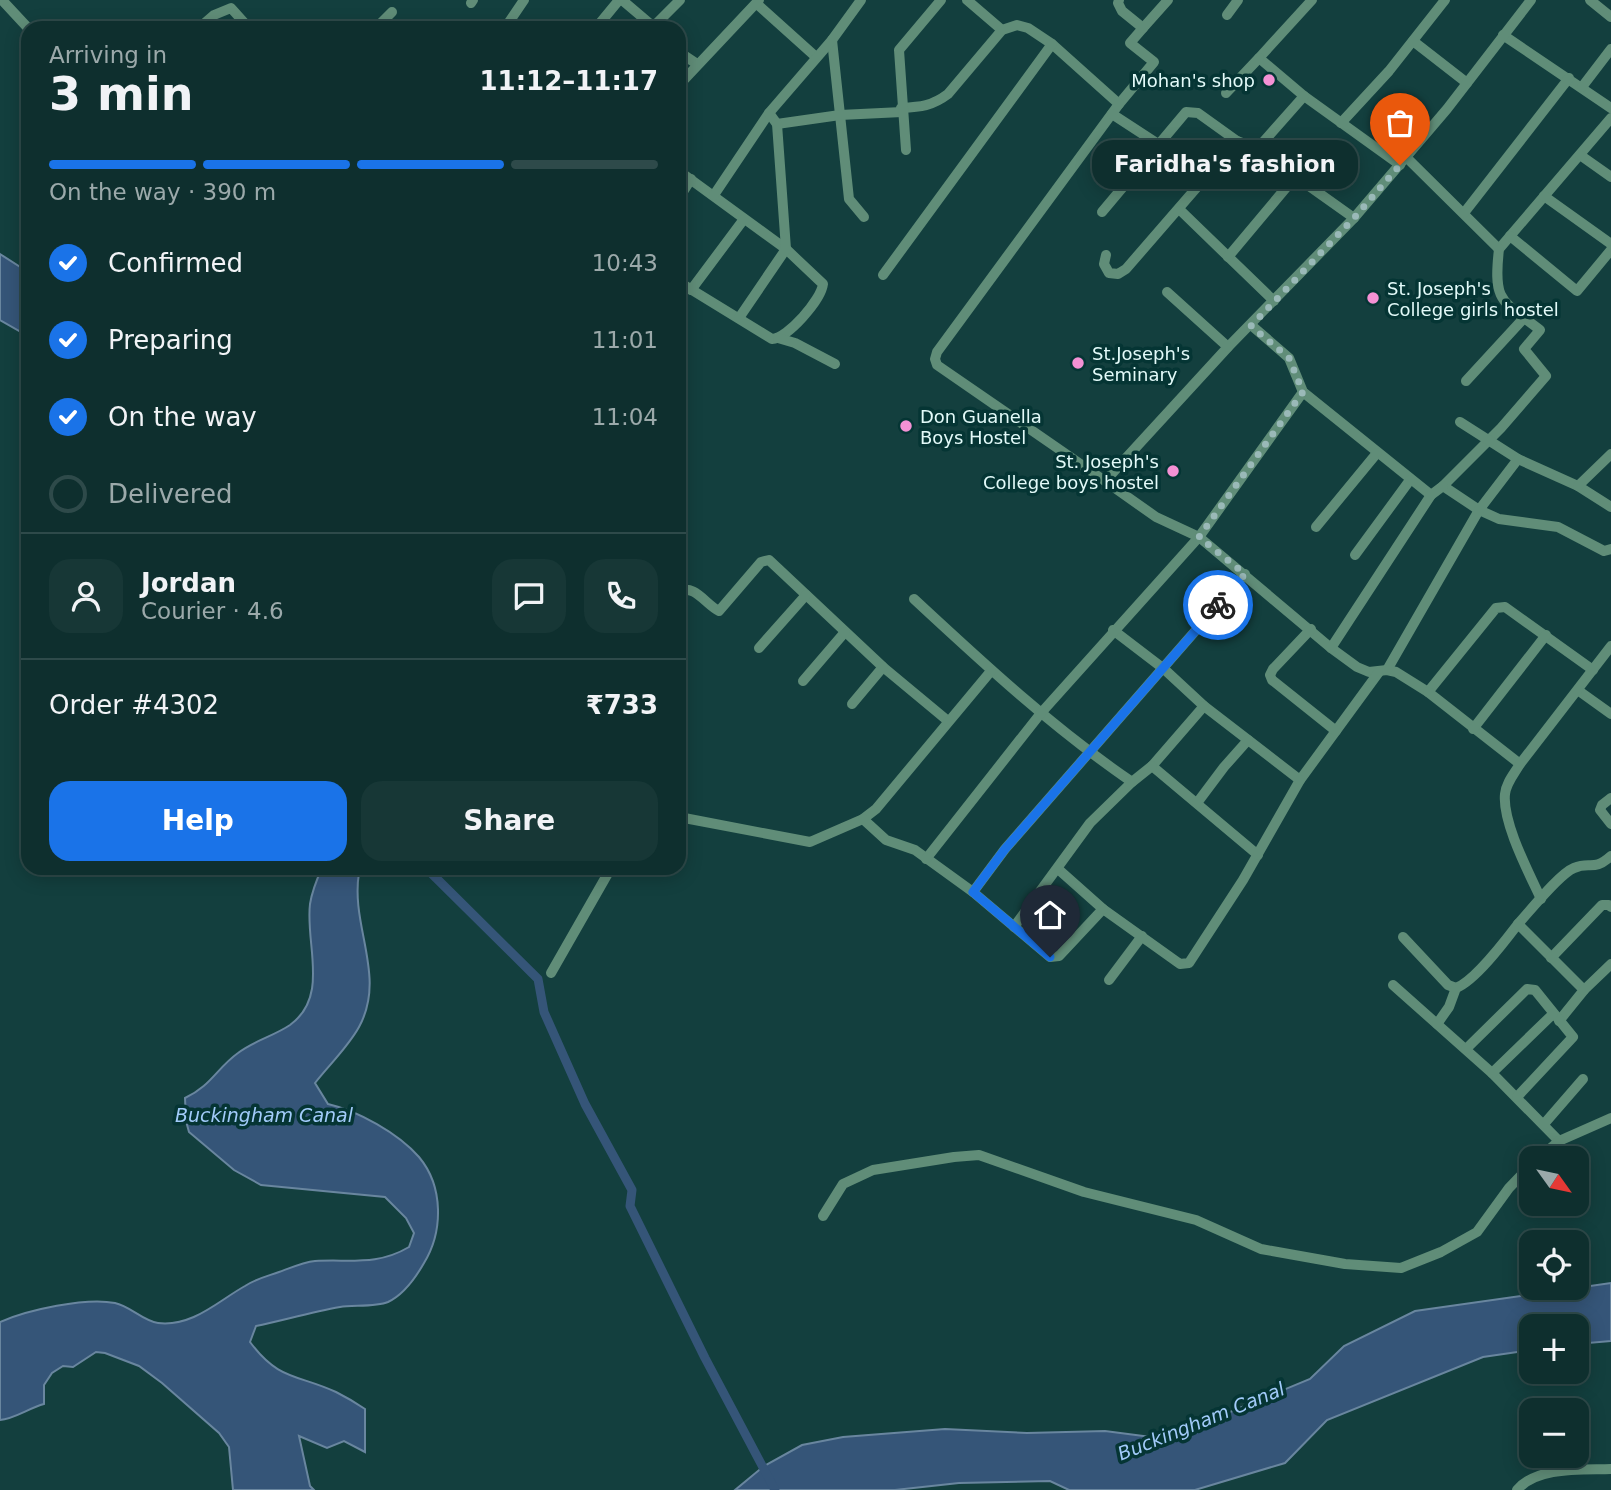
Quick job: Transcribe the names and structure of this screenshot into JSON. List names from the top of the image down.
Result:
{
  "water": ["Buckingham Canal"],
  "places": [
    "Mohan's shop",
    "Faridha's fashion",
    "St. Joseph's College girls hostel",
    "St.Joseph's Seminary",
    "Don Guanella Boys Hostel",
    "St. Joseph's College boys hostel"
  ],
  "north": "bottom right",
  "page": {
    "heading": ["3 min", "Arriving in", "11:12–11:17"],
    "panel": [
      "Jordan",
      "Courier · 4.6",
      "Order #4302",
      "₹733"
    ],
    "bubble": "Faridha's fashion",
    "bar": "On the way · 390 m",
    "list": [
      ["Confirmed", "10:43"],
      ["Preparing", "11:01"],
      ["On the way", "11:04"],
      "Delivered"
    ],
    "buttons": ["Help", "Share"],
    "map_buttons": ["+", "−"]
  }
}
